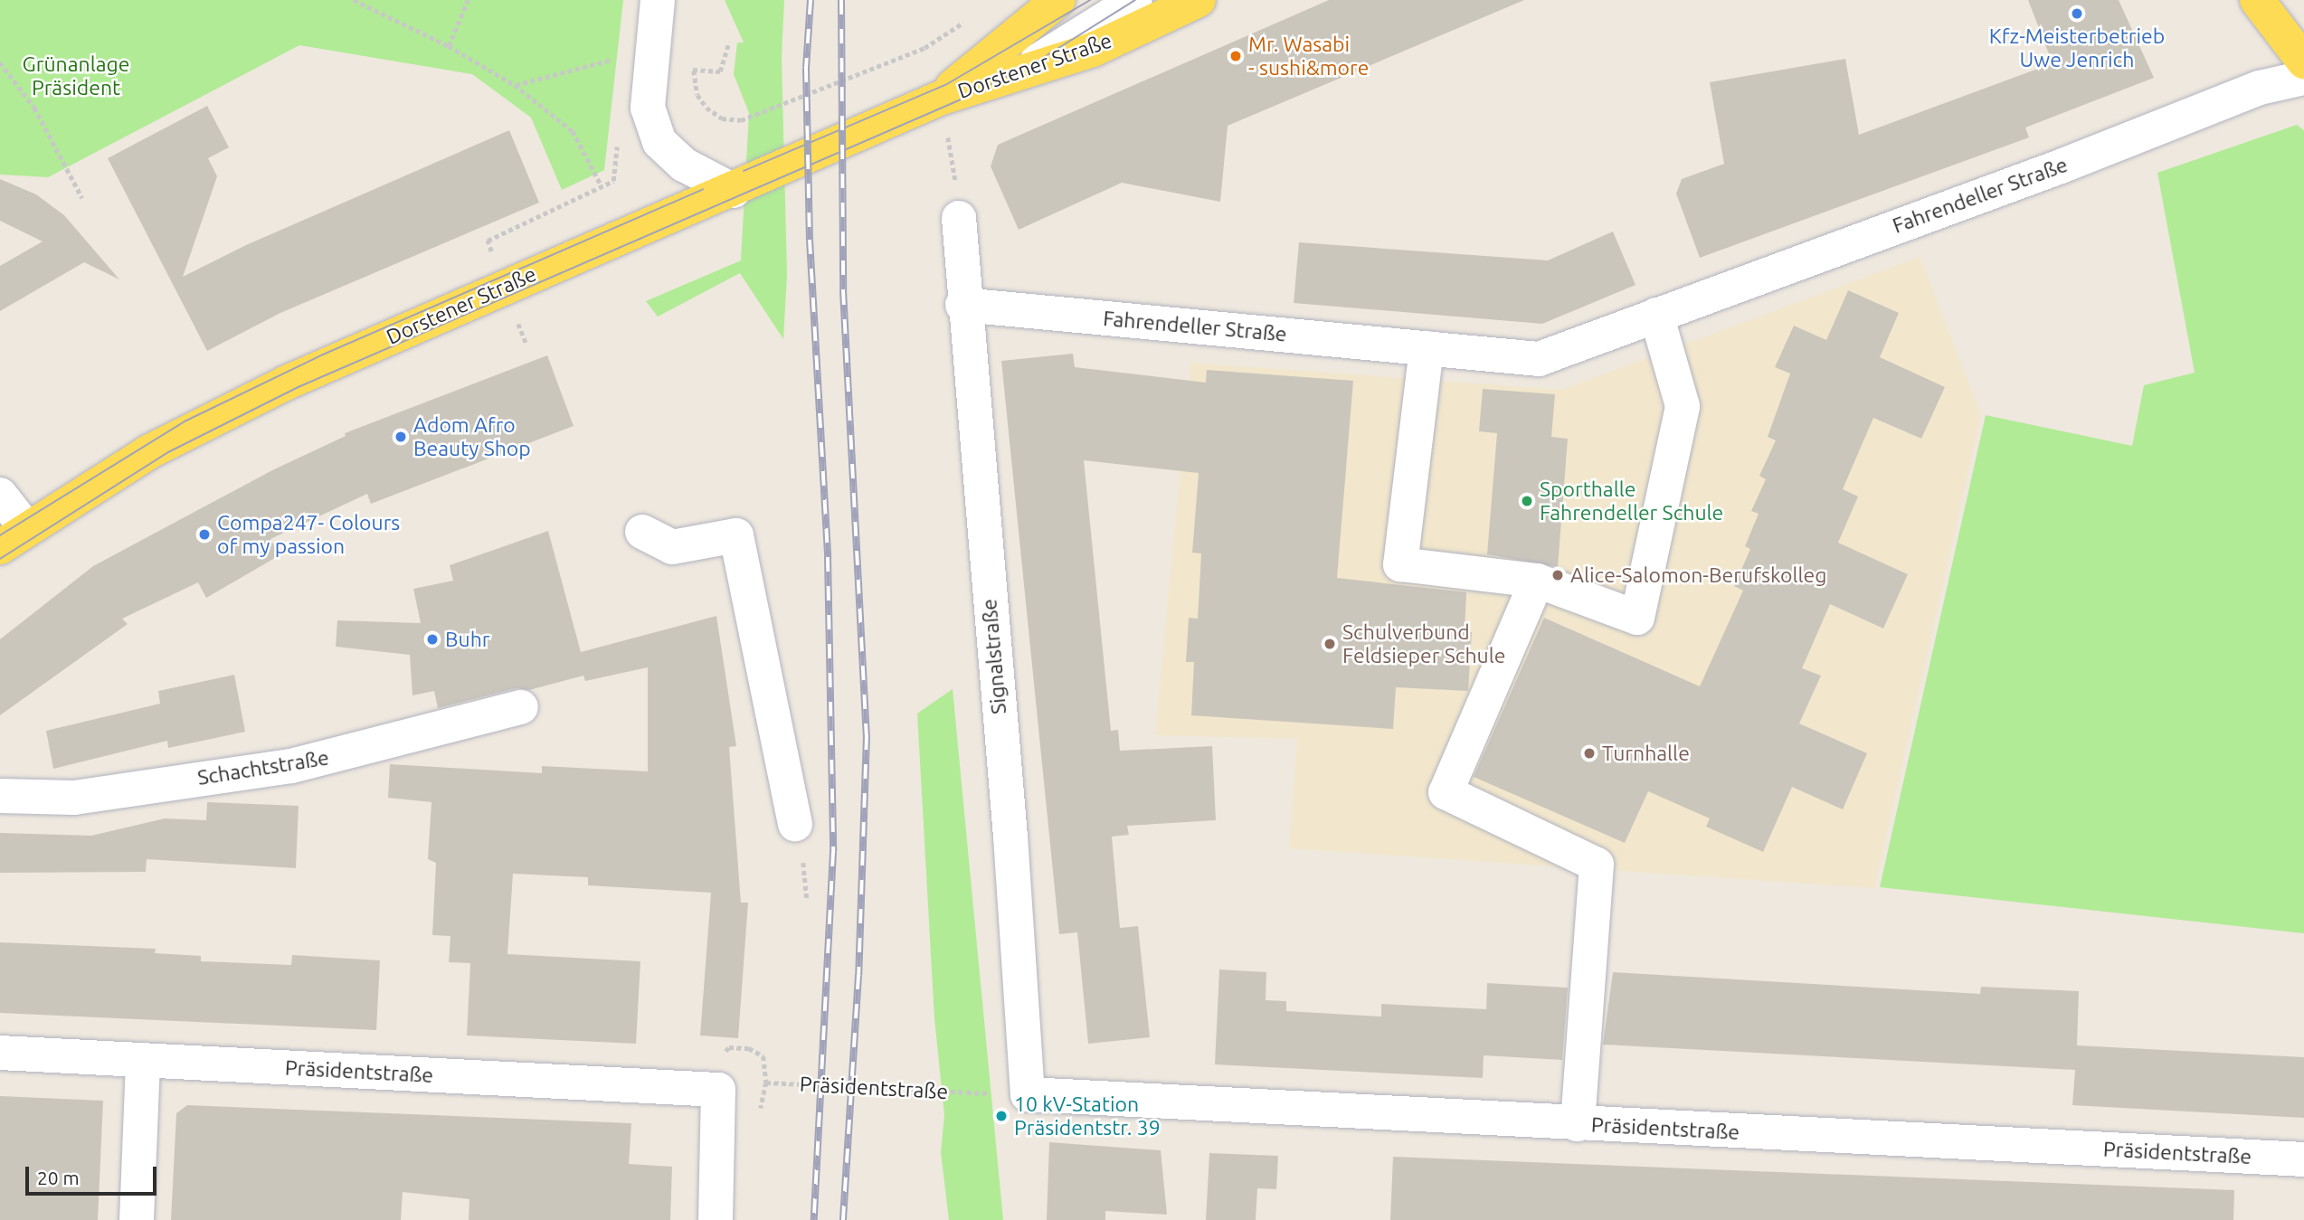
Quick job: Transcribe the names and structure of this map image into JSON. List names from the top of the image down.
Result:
{
  "streets": {
    "main road": ["Dorstener Straße"],
    "street": [
      "Fahrendeller Straße",
      "Signalstraße",
      "Schachtstraße",
      "Präsidentstraße"
    ]
  },
  "crossings": [
    ["Fahrendeller Straße", "Signalstraße"],
    ["Signalstraße", "Präsidentstraße"]
  ],
  "parks": ["Grünanlage Präsident"],
  "places": [
    "Kfz-Meisterbetrieb Uwe Jenrich",
    "Mr. Wasabi - sushi&more",
    "Adom Afro Beauty Shop",
    "Sporthalle Fahrendeller Schule",
    "Compa247- Colours of my passion",
    "Alice-Salomon-Berufskolleg",
    "Buhr",
    "Schulverbund Feldsieper Schule",
    "Turnhalle",
    "10 kV-Station Präsidentstr. 39"
  ],
  "scale_bar": "20 m"
}
